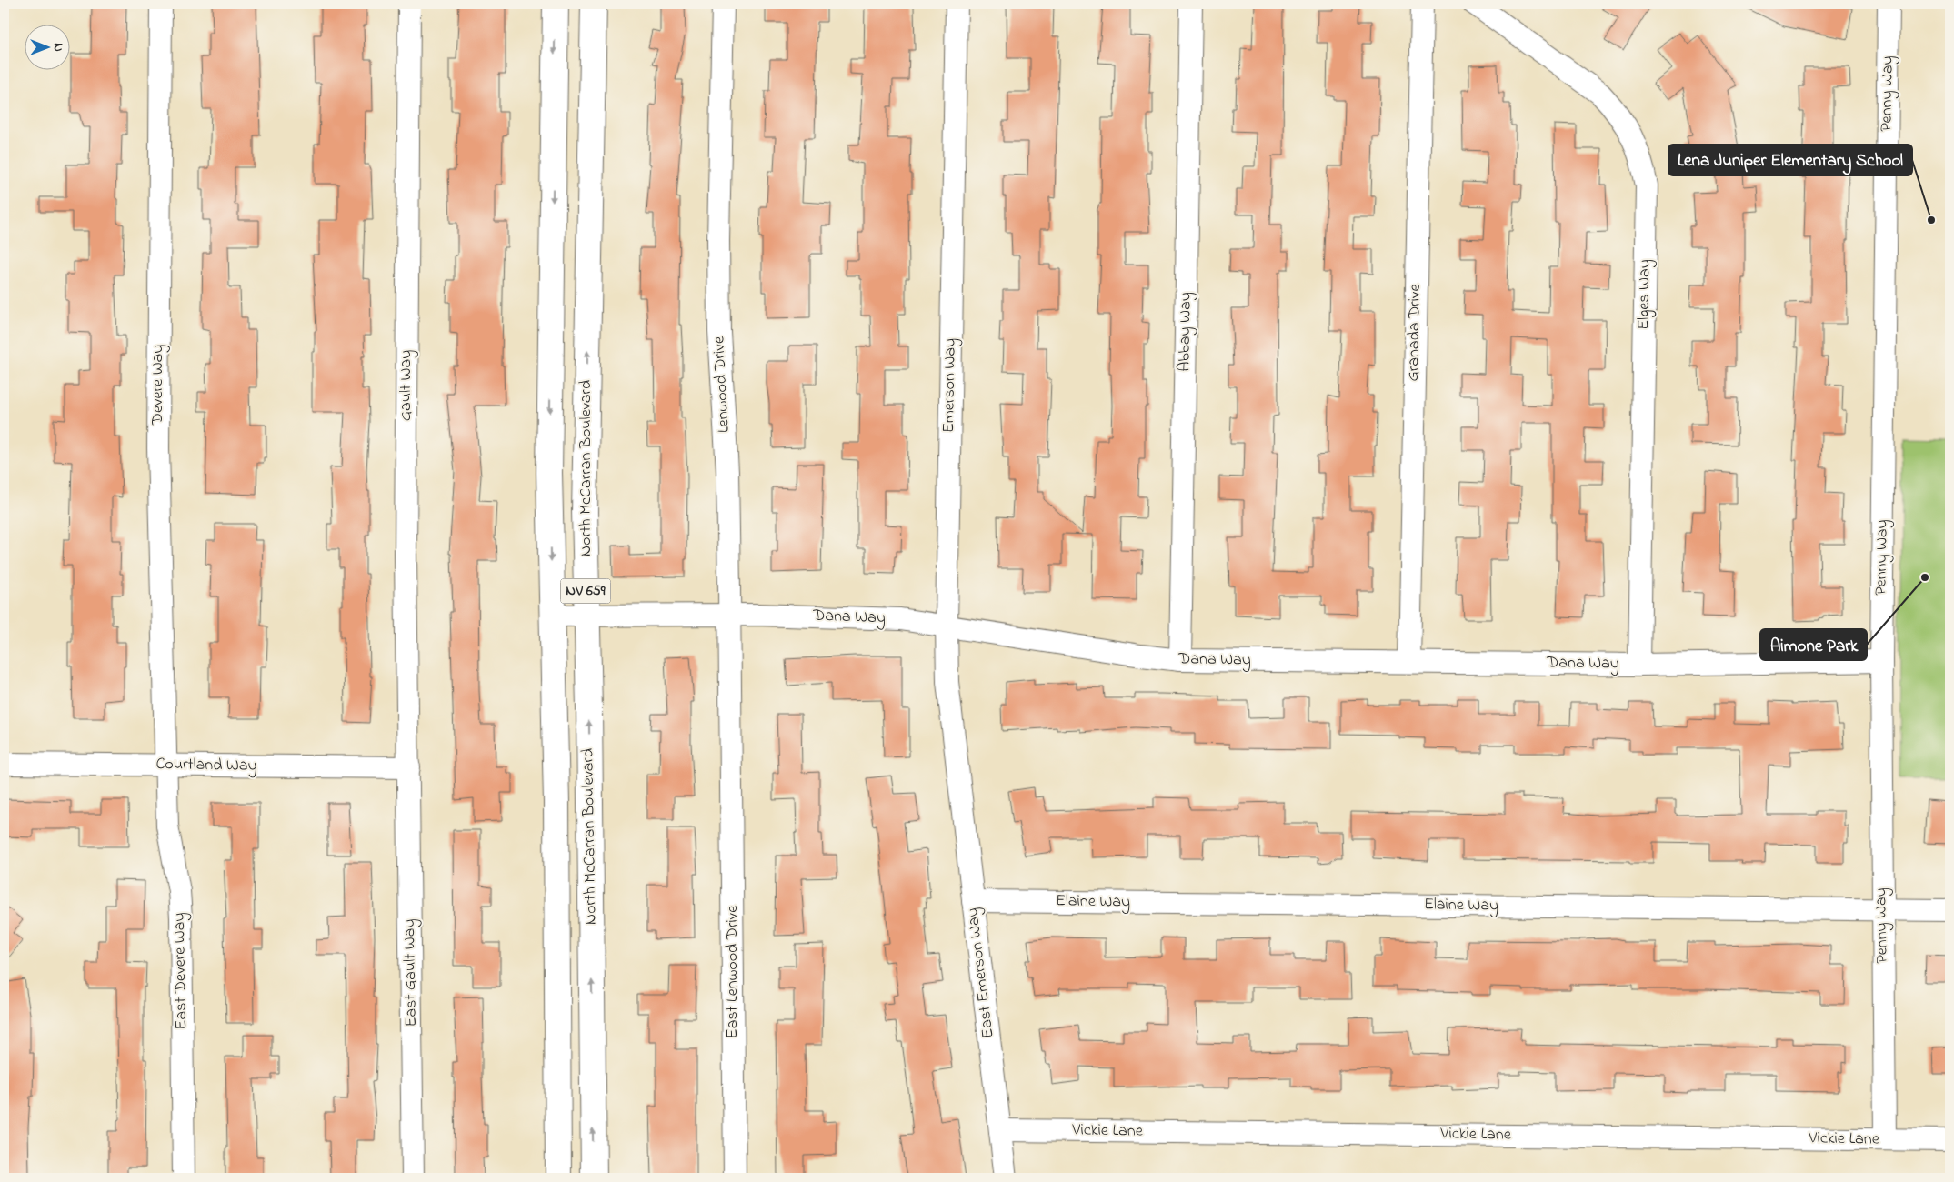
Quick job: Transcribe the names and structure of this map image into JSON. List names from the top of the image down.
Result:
{
  "streets": {
    "main road": ["North McCarran Boulevard", "NV 659"],
    "street": [
      "Penny Way",
      "Elges Way",
      "Abbay Way",
      "Granada Drive",
      "Devere Way",
      "Lenwood Drive",
      "Gault Way",
      "Emerson Way",
      "Dana Way",
      "Courtland Way",
      "Elaine Way",
      "East Devere Way",
      "East Lenwood Drive",
      "East Gault Way",
      "East Emerson Way",
      "Vickie Lane"
    ]
  },
  "crossings": [
    ["Penny Way", "Dana Way"],
    ["Penny Way", "Elaine Way"],
    ["Penny Way", "Vickie Lane"],
    ["Elges Way", "Dana Way"],
    ["Abbay Way", "Dana Way"],
    ["Granada Drive", "Dana Way"],
    ["Devere Way", "Courtland Way"],
    ["Devere Way", "East Devere Way"],
    ["Lenwood Drive", "Dana Way"],
    ["Lenwood Drive", "East Lenwood Drive"],
    ["Gault Way", "Courtland Way"],
    ["Gault Way", "East Gault Way"],
    ["Emerson Way", "Dana Way"],
    ["Emerson Way", "East Emerson Way"],
    ["North McCarran Boulevard", "Dana Way"],
    ["Courtland Way", "East Devere Way"],
    ["Courtland Way", "East Gault Way"],
    ["Elaine Way", "East Emerson Way"],
    ["East Emerson Way", "Vickie Lane"]
  ],
  "places": ["Lena Juniper Elementary School", "Aimone Park"],
  "north": "right"
}
